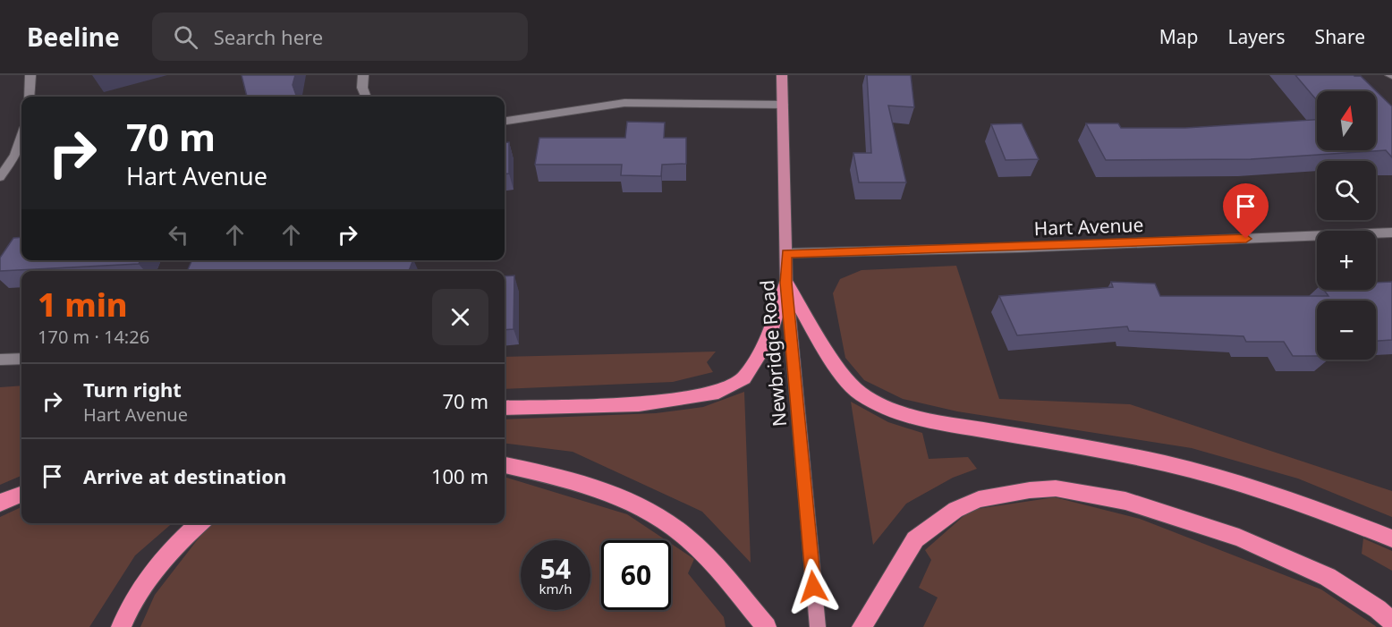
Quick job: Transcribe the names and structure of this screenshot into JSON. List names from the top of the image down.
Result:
{
  "streets": {
    "main road": ["Newbridge Road"],
    "street": ["Hart Avenue"]
  },
  "crossings": [
    ["Hart Avenue", "Newbridge Road"]
  ],
  "north": "top",
  "page": {
    "header": "Beeline",
    "search": "Search here",
    "nav": ["Map", "Layers", "Share"],
    "map_buttons": ["+", "−"],
    "turn": ["70 m", "Hart Avenue"],
    "heading": ["1 min", "170 m · 14:26"],
    "list": [
      {
        "name": "Turn right",
        "note": "Hart Avenue",
        "value": "70 m"
      },
      {
        "name": "Arrive at destination",
        "value": "100 m"
      }
    ],
    "speed": "54 km/h",
    "limit": "60"
  }
}
